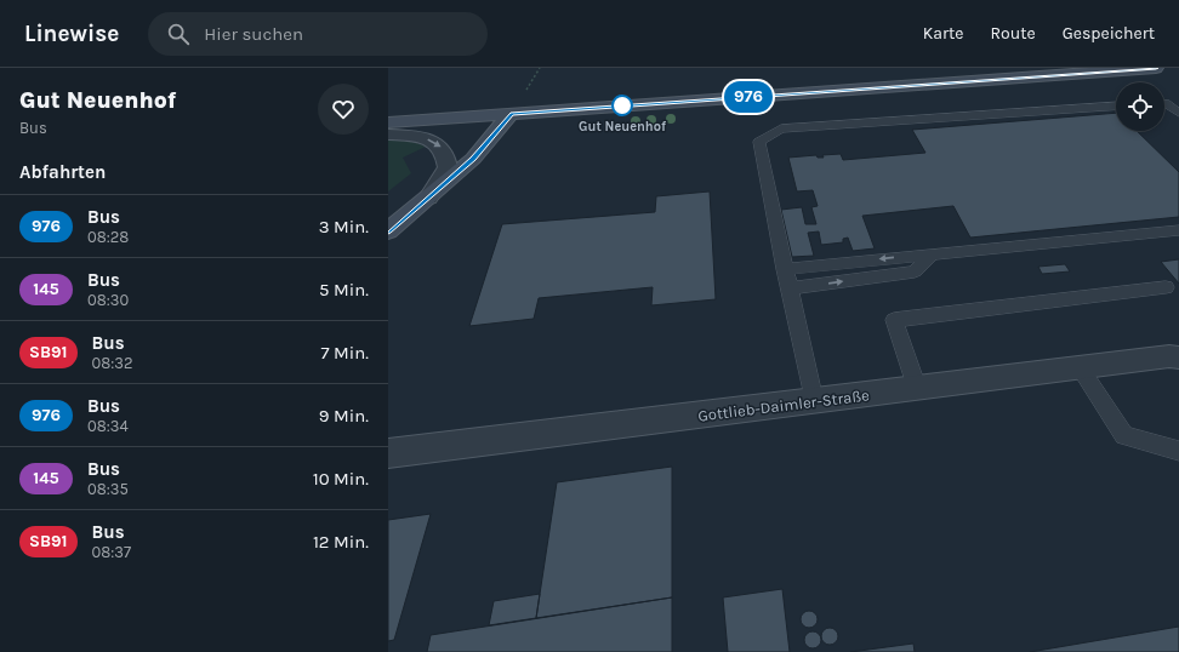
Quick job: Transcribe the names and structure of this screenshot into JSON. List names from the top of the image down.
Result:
{
  "streets": {
    "street": ["Gottlieb-Daimler-Straße"]
  },
  "places": ["Gut Neuenhof"],
  "lines": ["bus line 976"],
  "page": {
    "header": "Linewise",
    "search": "Hier suchen",
    "nav": ["Karte", "Route", "Gespeichert"],
    "heading": [
      ["Gut Neuenhof", "Bus"],
      "Abfahrten"
    ],
    "on_map": "976",
    "list": [
      {
        "mark": "976",
        "name": "Bus",
        "note": "08:28",
        "value": "3 Min."
      },
      {
        "mark": "145",
        "name": "Bus",
        "note": "08:30",
        "value": "5 Min."
      },
      {
        "mark": "SB91",
        "name": "Bus",
        "note": "08:32",
        "value": "7 Min."
      },
      {
        "mark": "976",
        "name": "Bus",
        "note": "08:34",
        "value": "9 Min."
      },
      {
        "mark": "145",
        "name": "Bus",
        "note": "08:35",
        "value": "10 Min."
      },
      {
        "mark": "SB91",
        "name": "Bus",
        "note": "08:37",
        "value": "12 Min."
      }
    ]
  }
}
